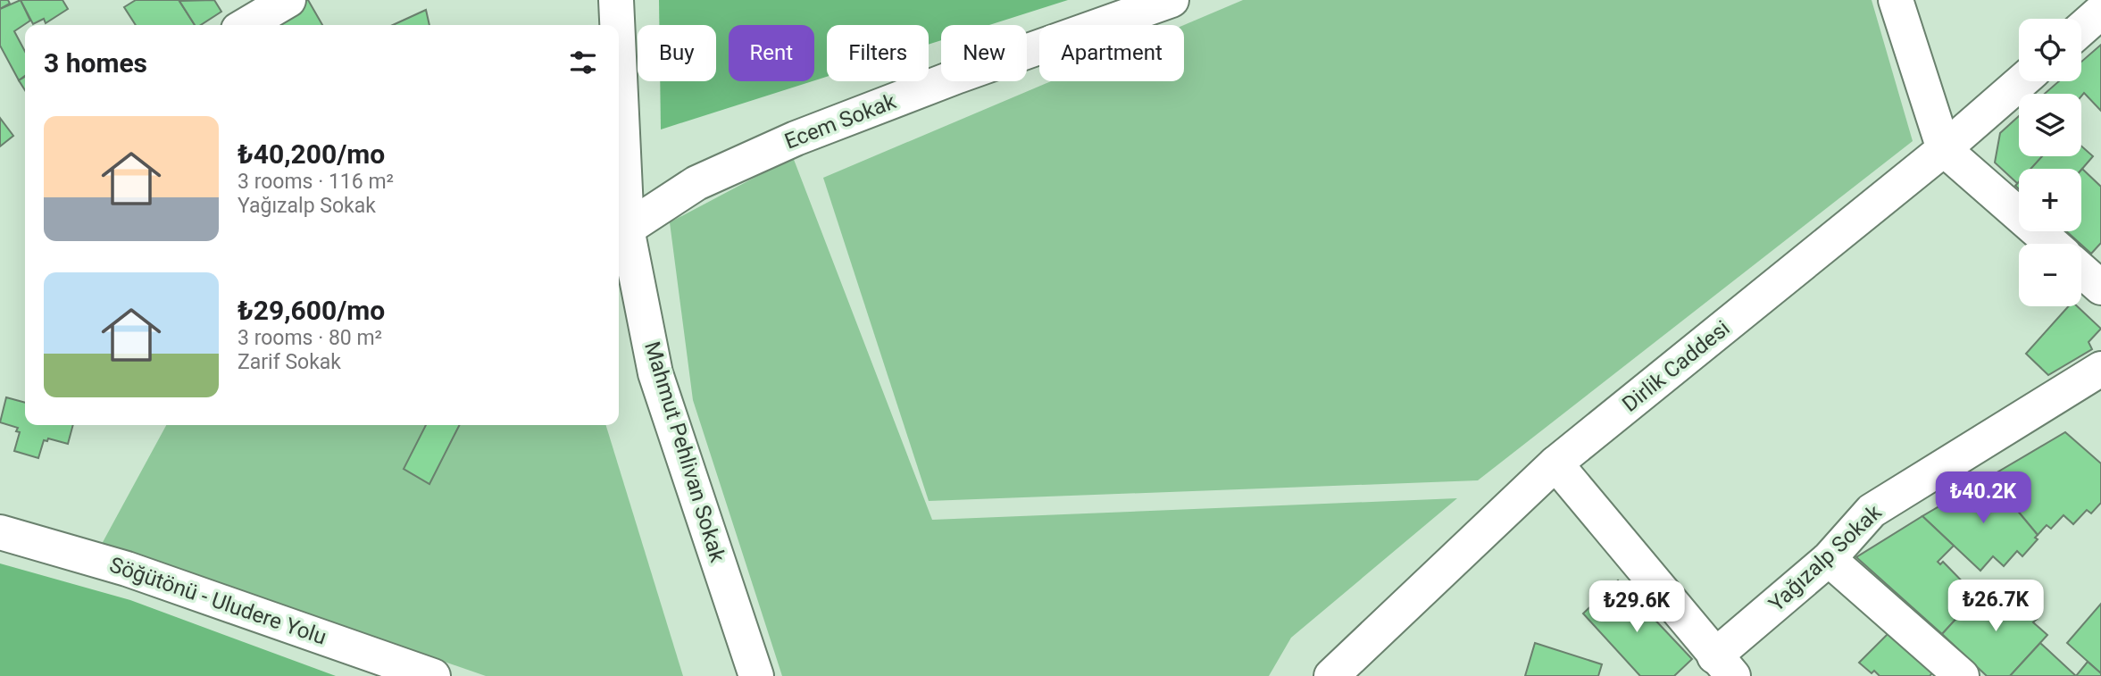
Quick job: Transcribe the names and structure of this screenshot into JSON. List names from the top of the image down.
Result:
{
  "streets": {
    "street": [
      "Ecem Sokak",
      "Dirlik Caddesi",
      "Mahmut Pehlivan Sokak",
      "Yağızalp Sokak",
      "Söğütönü - Uludere Yolu"
    ]
  },
  "crossings": [
    ["Ecem Sokak", "Mahmut Pehlivan Sokak"]
  ],
  "page": {
    "map_buttons": ["+", "−"],
    "chip": [
      "Buy",
      "Rent",
      "Filters",
      "New",
      "Apartment"
    ],
    "heading": "3 homes",
    "list": [
      {
        "name": "₺40,200/mo",
        "note": "3 rooms · 116 m² · Yağızalp Sokak"
      },
      {
        "name": "₺29,600/mo",
        "note": "3 rooms · 80 m² · Zarif Sokak"
      }
    ],
    "price": ["₺40.2K", "₺26.7K", "₺29.6K"]
  }
}
